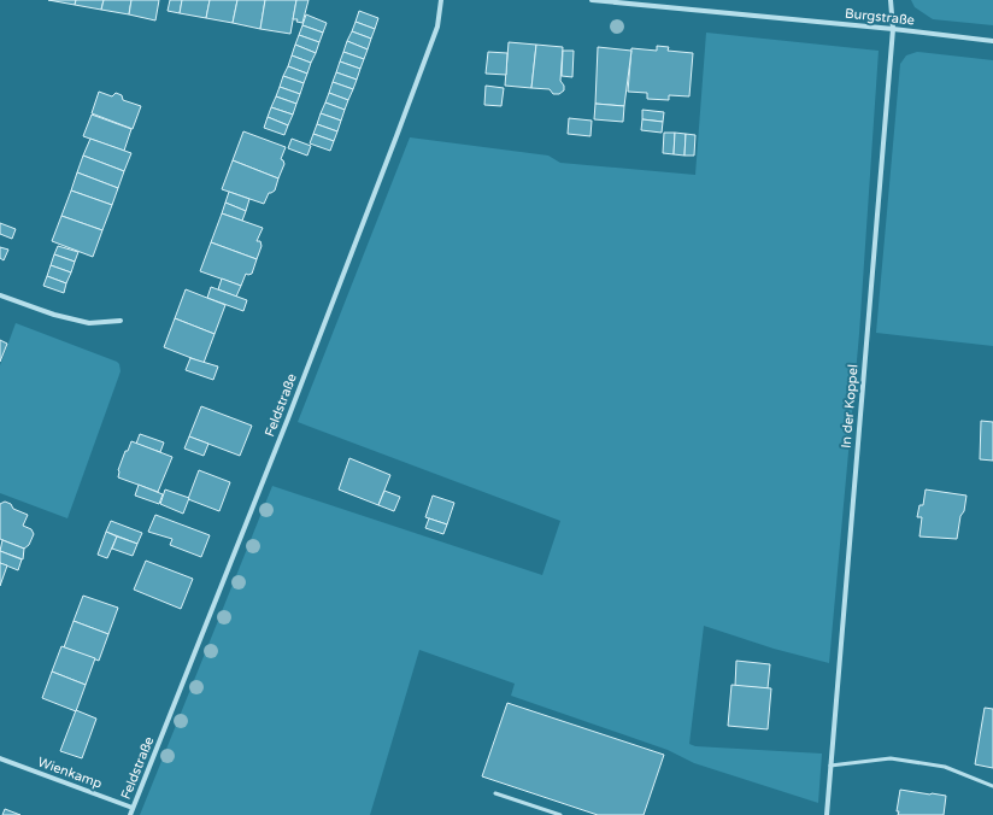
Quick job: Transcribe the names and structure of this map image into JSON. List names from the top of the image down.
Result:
{
  "streets": {
    "street": [
      "Burgstraße",
      "Feldstraße",
      "In der Koppel",
      "Wienkamp"
    ]
  },
  "crossings": [
    ["Burgstraße", "In der Koppel"],
    ["Feldstraße", "Wienkamp"]
  ]
}
